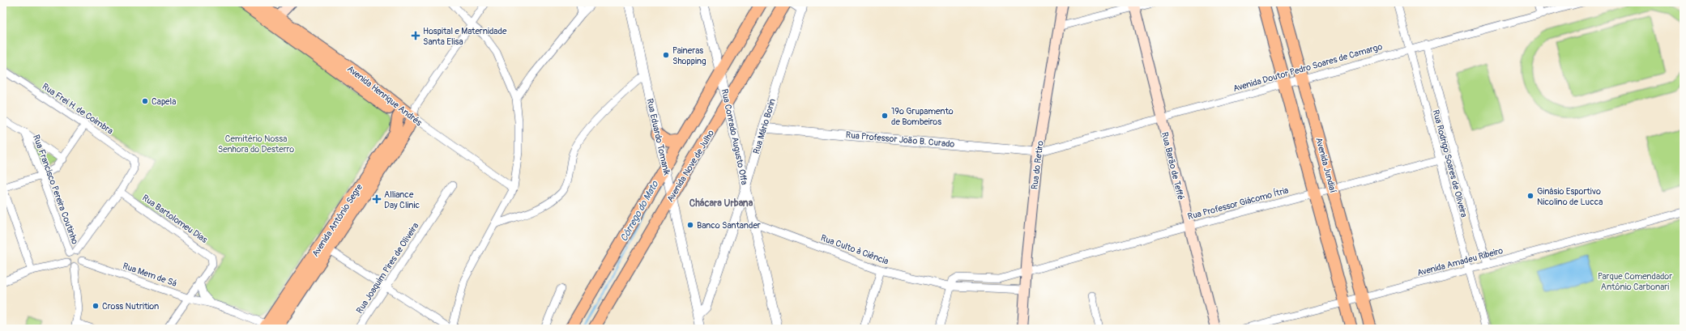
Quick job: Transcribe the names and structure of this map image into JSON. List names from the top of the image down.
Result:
{
  "streets": {
    "main road": [
      "Avenida Henrique Andrés",
      "Rua do Retiro",
      "Avenida Jundiaí",
      "Avenida Nove de Julho",
      "Rua Barão de Teffé",
      "Avenida Antônio Segre"
    ],
    "street": [
      "Avenida Doutor Pedro Soares de Camargo",
      "Rua Frei H. de Coimbra",
      "Rua Mário Borin",
      "Rua Eduardo Tomanik",
      "Rua Conrado Augusto Offa",
      "Rua Professor João B. Curado",
      "Rua Rodrigo Soares de Oliveira",
      "Rua Francisco Pereira Coutinho",
      "Rua Professor Giácomo Ítria",
      "Rua Bartolomeu Dias",
      "Rua Culto à Ciência",
      "Avenida Amadeu Ribeiro",
      "Rua Joaquim Pires de Oliveira",
      "Rua Mem de Sá"
    ]
  },
  "crossings": [
    ["Avenida Doutor Pedro Soares de Camargo", "Rua Professor João B. Curado"],
    ["Avenida Doutor Pedro Soares de Camargo", "Rua Rodrigo Soares de Oliveira"],
    ["Avenida Doutor Pedro Soares de Camargo", "Rua do Retiro"],
    ["Avenida Doutor Pedro Soares de Camargo", "Avenida Jundiaí"],
    ["Avenida Doutor Pedro Soares de Camargo", "Rua Barão de Teffé"],
    ["Avenida Henrique Andrés", "Avenida Antônio Segre"],
    ["Rua Frei H. de Coimbra", "Rua Bartolomeu Dias"],
    ["Rua Mário Borin", "Rua Eduardo Tomanik"],
    ["Rua Mário Borin", "Rua Conrado Augusto Offa"],
    ["Rua Mário Borin", "Rua Professor João B. Curado"],
    ["Rua Eduardo Tomanik", "Avenida Nove de Julho"],
    ["Rua Conrado Augusto Offa", "Avenida Nove de Julho"],
    ["Rua Conrado Augusto Offa", "Rua Culto à Ciência"],
    ["Rua Professor João B. Curado", "Rua do Retiro"],
    ["Rua Rodrigo Soares de Oliveira", "Rua Professor Giácomo Ítria"],
    ["Rua Rodrigo Soares de Oliveira", "Avenida Amadeu Ribeiro"],
    ["Rua do Retiro", "Rua Professor Giácomo Ítria"],
    ["Rua do Retiro", "Rua Culto à Ciência"],
    ["Avenida Jundiaí", "Rua Professor Giácomo Ítria"],
    ["Avenida Jundiaí", "Avenida Amadeu Ribeiro"],
    ["Rua Barão de Teffé", "Rua Professor Giácomo Ítria"],
    ["Rua Francisco Pereira Coutinho", "Rua Mem de Sá"],
    ["Avenida Antônio Segre", "Rua Mem de Sá"]
  ],
  "districts": ["Chácara Urbana"],
  "water": ["Córrego do Mato"],
  "parks": ["Cemitério Nossa Senhora do Desterro", "Parque Comendador Antônio Carbonari"],
  "places": {
    "health": ["Hospital e Maternidade Santa Elisa", "Alliance Day Clinic"],
    "other": [
      "Paineras Shopping",
      "Capela",
      "19º Grupamento de Bombeiros",
      "Ginásio Esportivo Nicolino de Lucca",
      "Banco Santander",
      "Cross Nutrition"
    ]
  }
}
